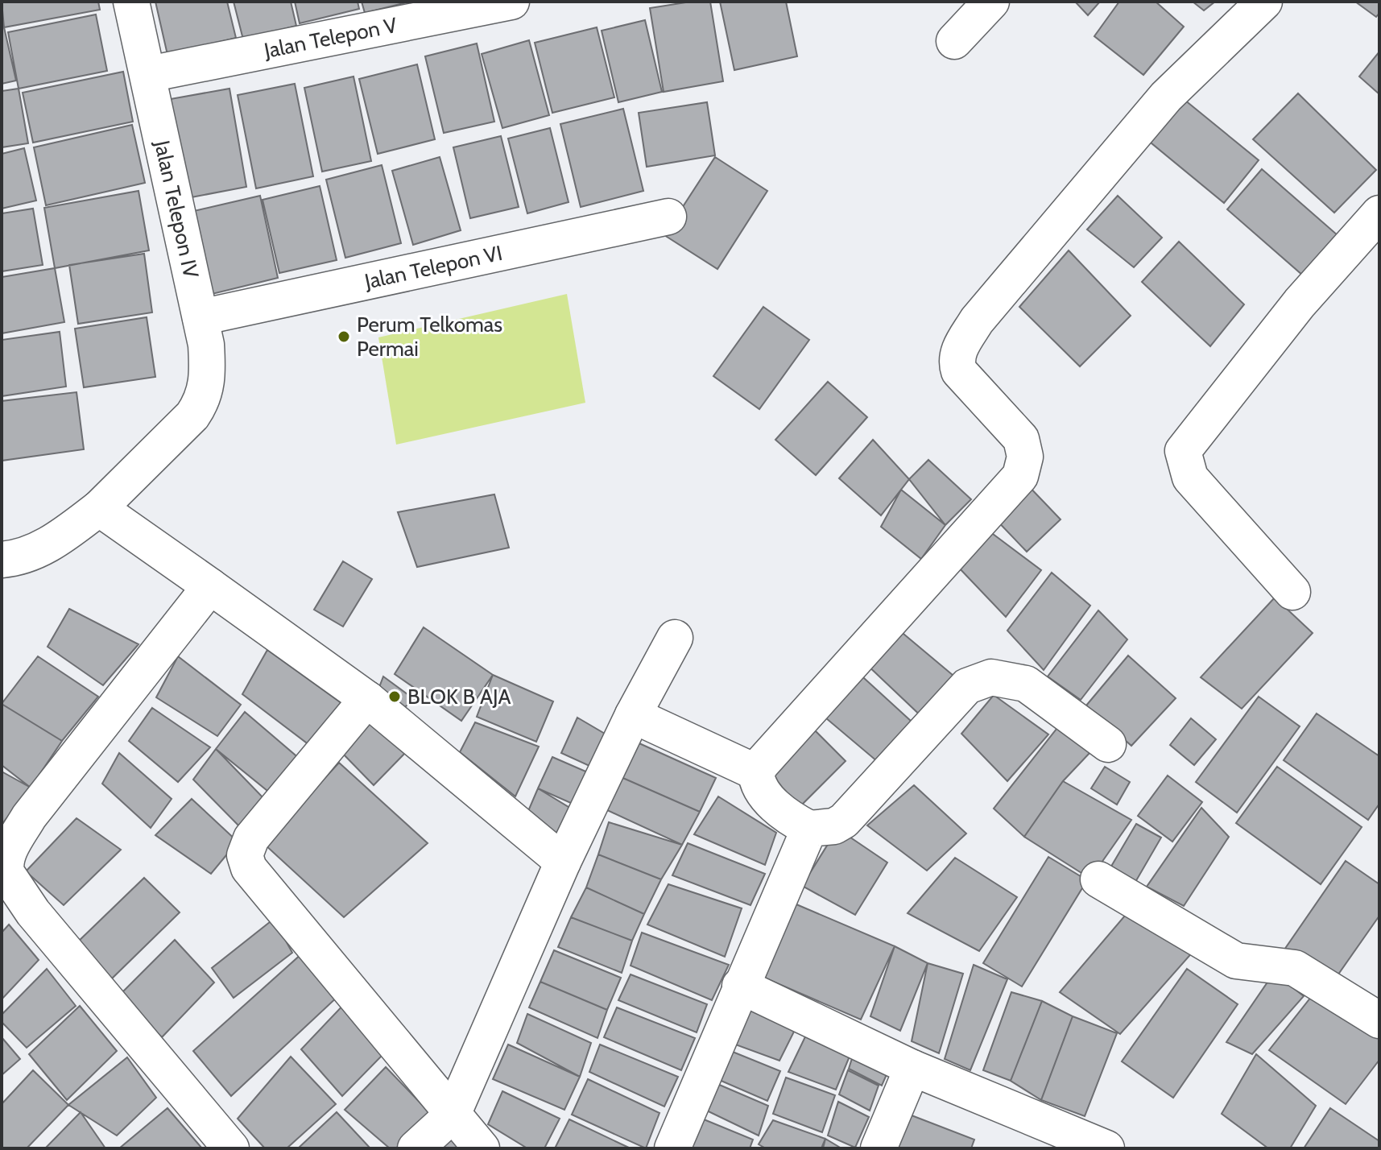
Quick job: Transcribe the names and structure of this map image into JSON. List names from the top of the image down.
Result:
{
  "streets": {
    "street": ["Jalan Telepon V", "Jalan Telepon IV", "Jalan Telepon VI"]
  },
  "crossings": [
    ["Jalan Telepon V", "Jalan Telepon IV"],
    ["Jalan Telepon IV", "Jalan Telepon VI"]
  ],
  "places": ["Perum Telkomas Permai", "BLOK B AJA"]
}
